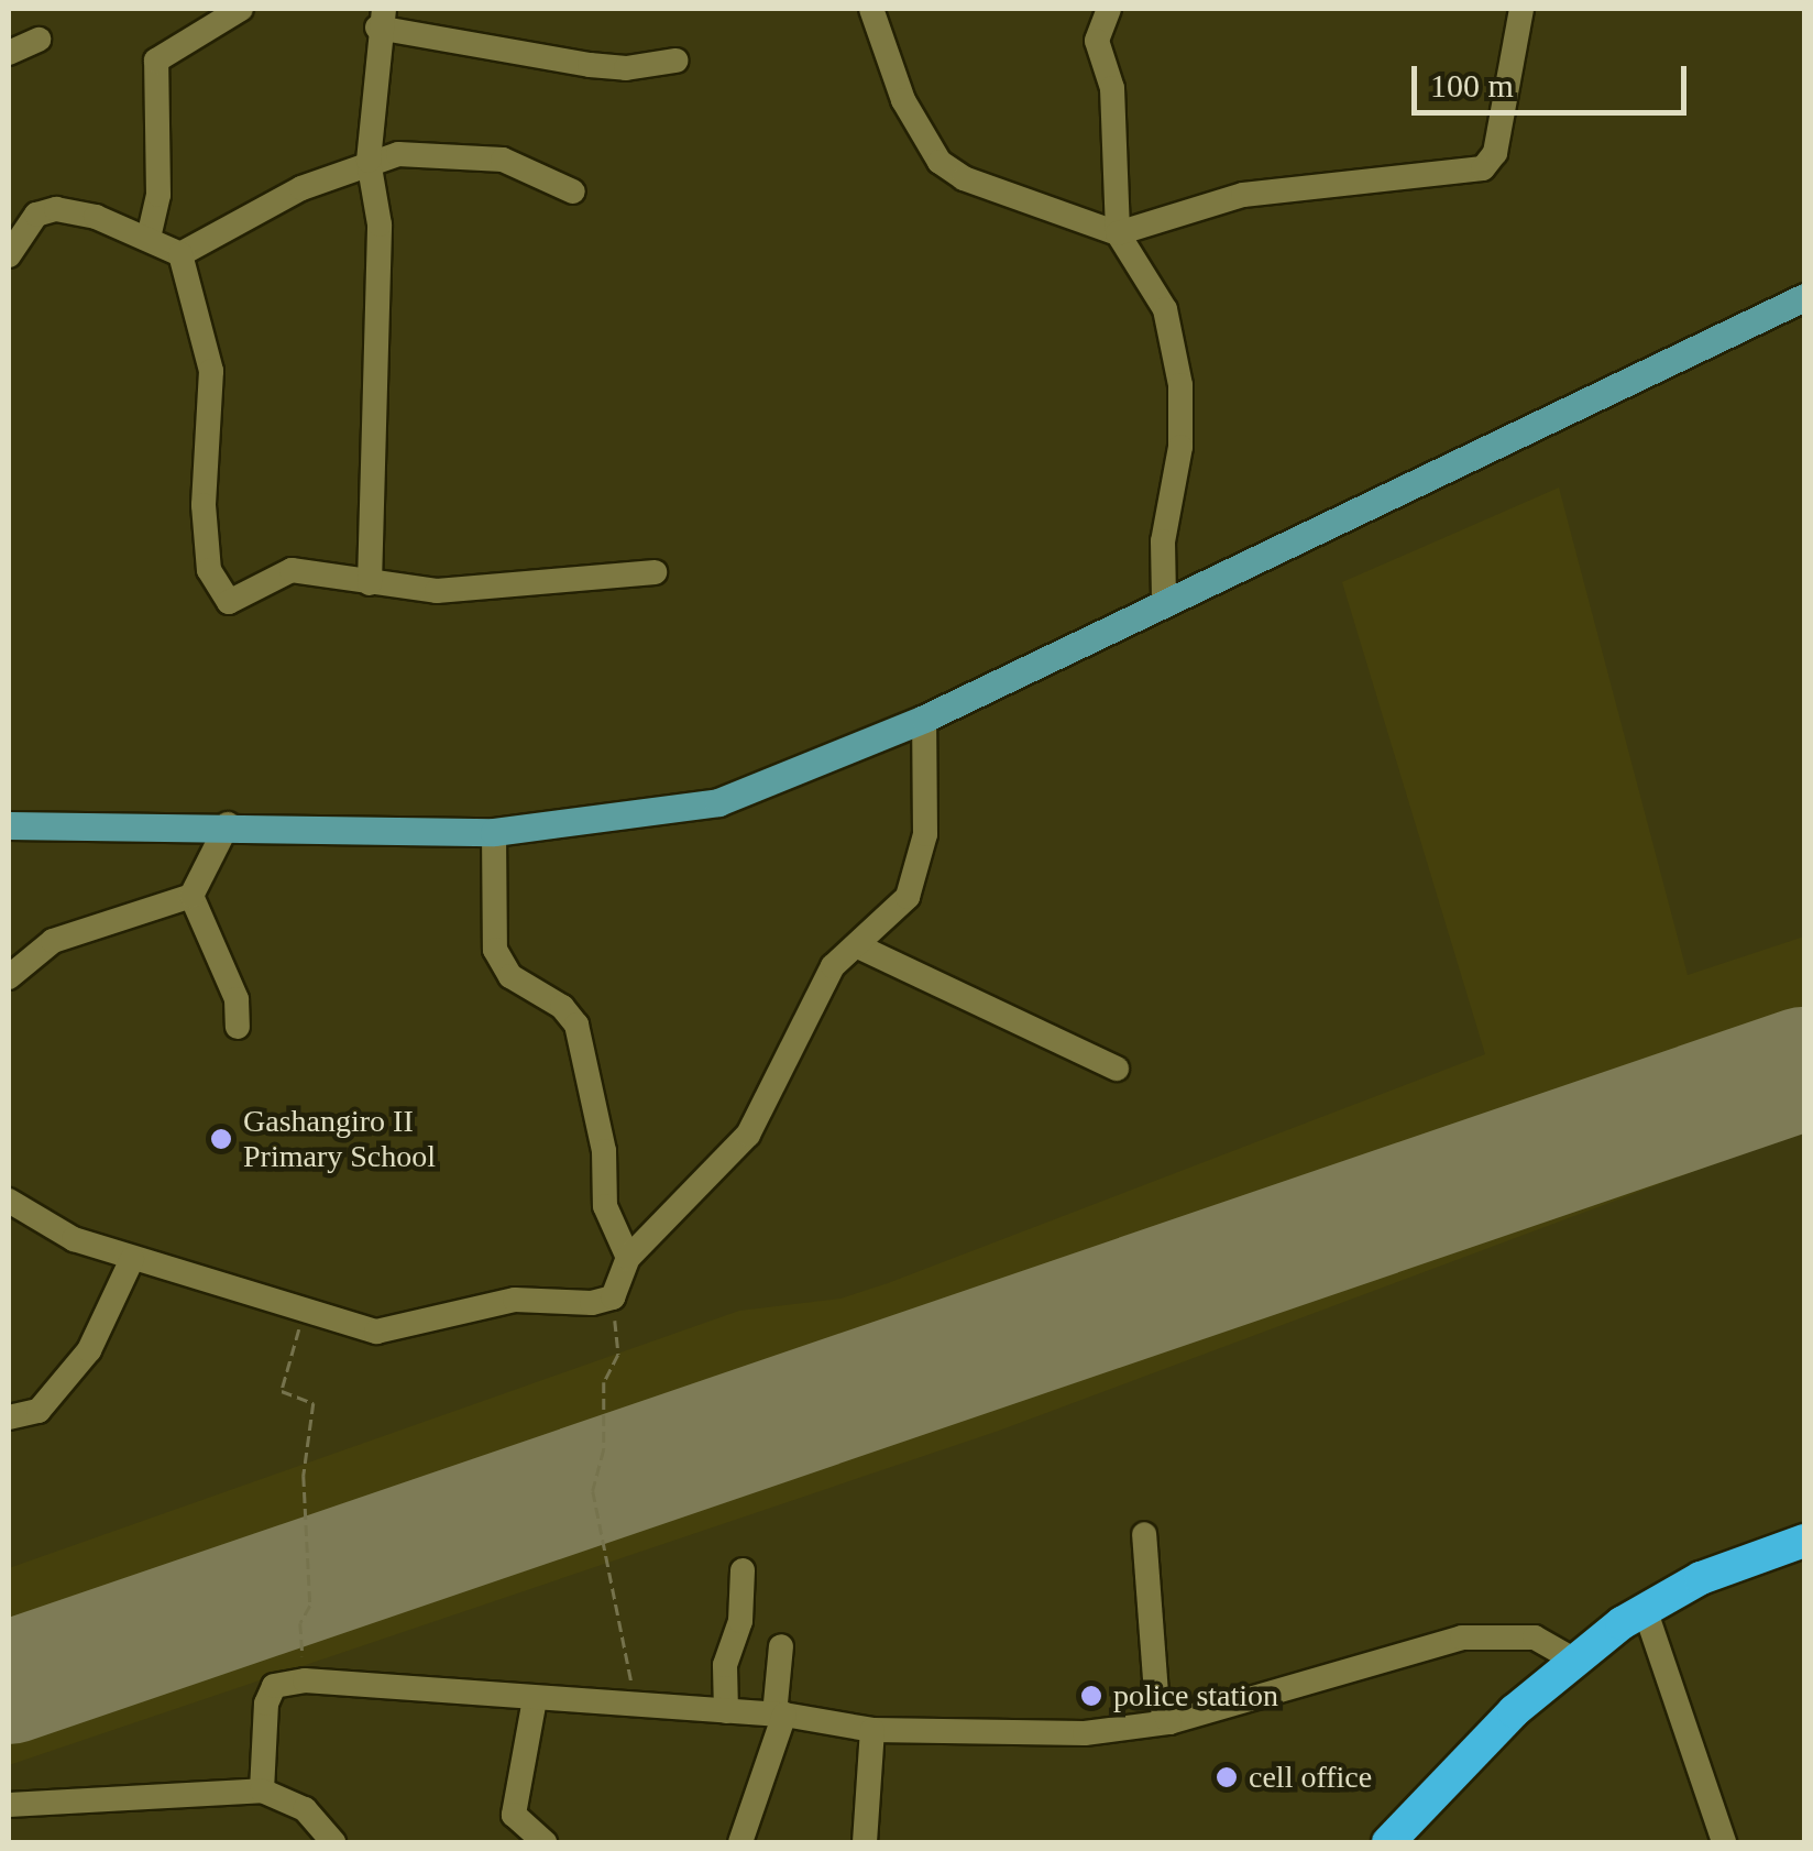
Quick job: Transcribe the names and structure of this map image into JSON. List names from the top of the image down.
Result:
{
  "places": ["Gashangiro II Primary School", "police station", "cell office"],
  "scale_bar": "100 m"
}
